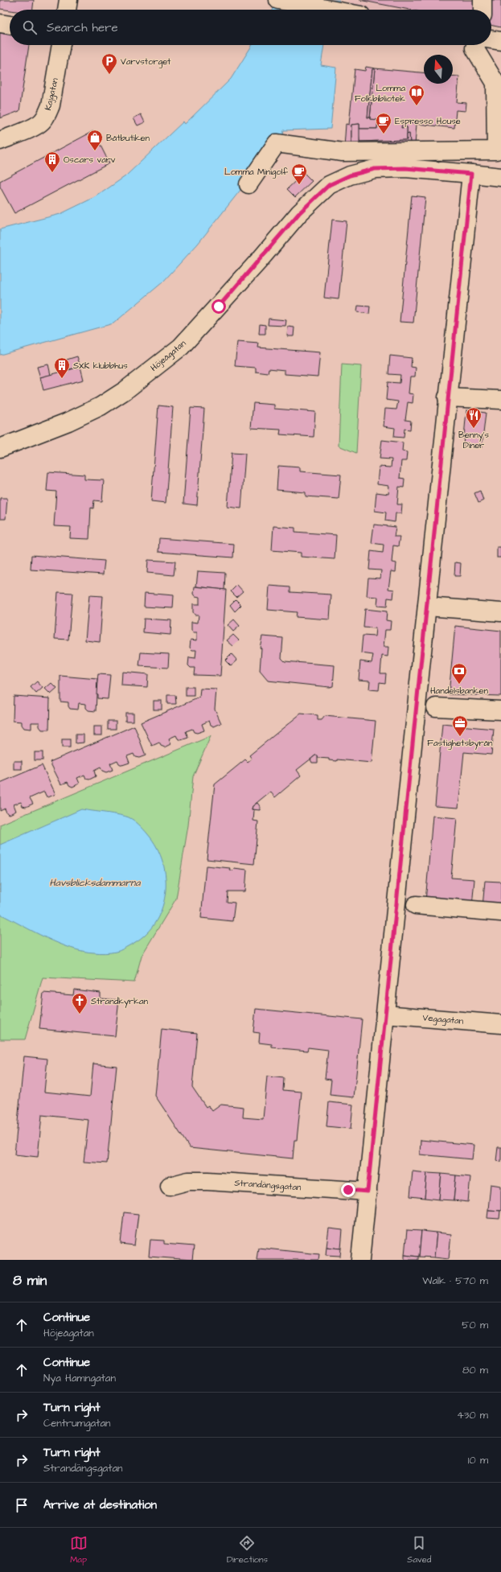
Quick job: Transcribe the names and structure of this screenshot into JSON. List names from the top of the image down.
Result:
{
  "streets": {
    "street": [
      "Kajgatan",
      "Höjeågatan",
      "Vegagatan",
      "Strandängsgatan"
    ]
  },
  "water": ["Havsblicksdammarna"],
  "places": {
    "parking": ["Varvstorget"],
    "library": ["Lomma Folkbibliotek"],
    "cafe": ["Espresso House", "Lomma Minigolf"],
    "shop": ["Båtbutiken"],
    "building": ["Oscars varv", "SXK klubbhus"],
    "restaurant": ["Benny's Diner"],
    "bank": ["Handelsbanken"],
    "office": ["Fastighetsbyrån"],
    "church": ["Strandkyrkan"]
  },
  "north": "top",
  "page": {
    "search": "Search here",
    "heading": ["8 min", "Walk · 570 m"],
    "list": [
      ["Continue", "Höjeågatan", "50 m"],
      ["Continue", "Nya Hamngatan", "80 m"],
      ["Turn right", "Centrumgatan", "430 m"],
      ["Turn right", "Strandängsgatan", "10 m"],
      "Arrive at destination"
    ],
    "nav": ["Map", "Directions", "Saved"]
  }
}
